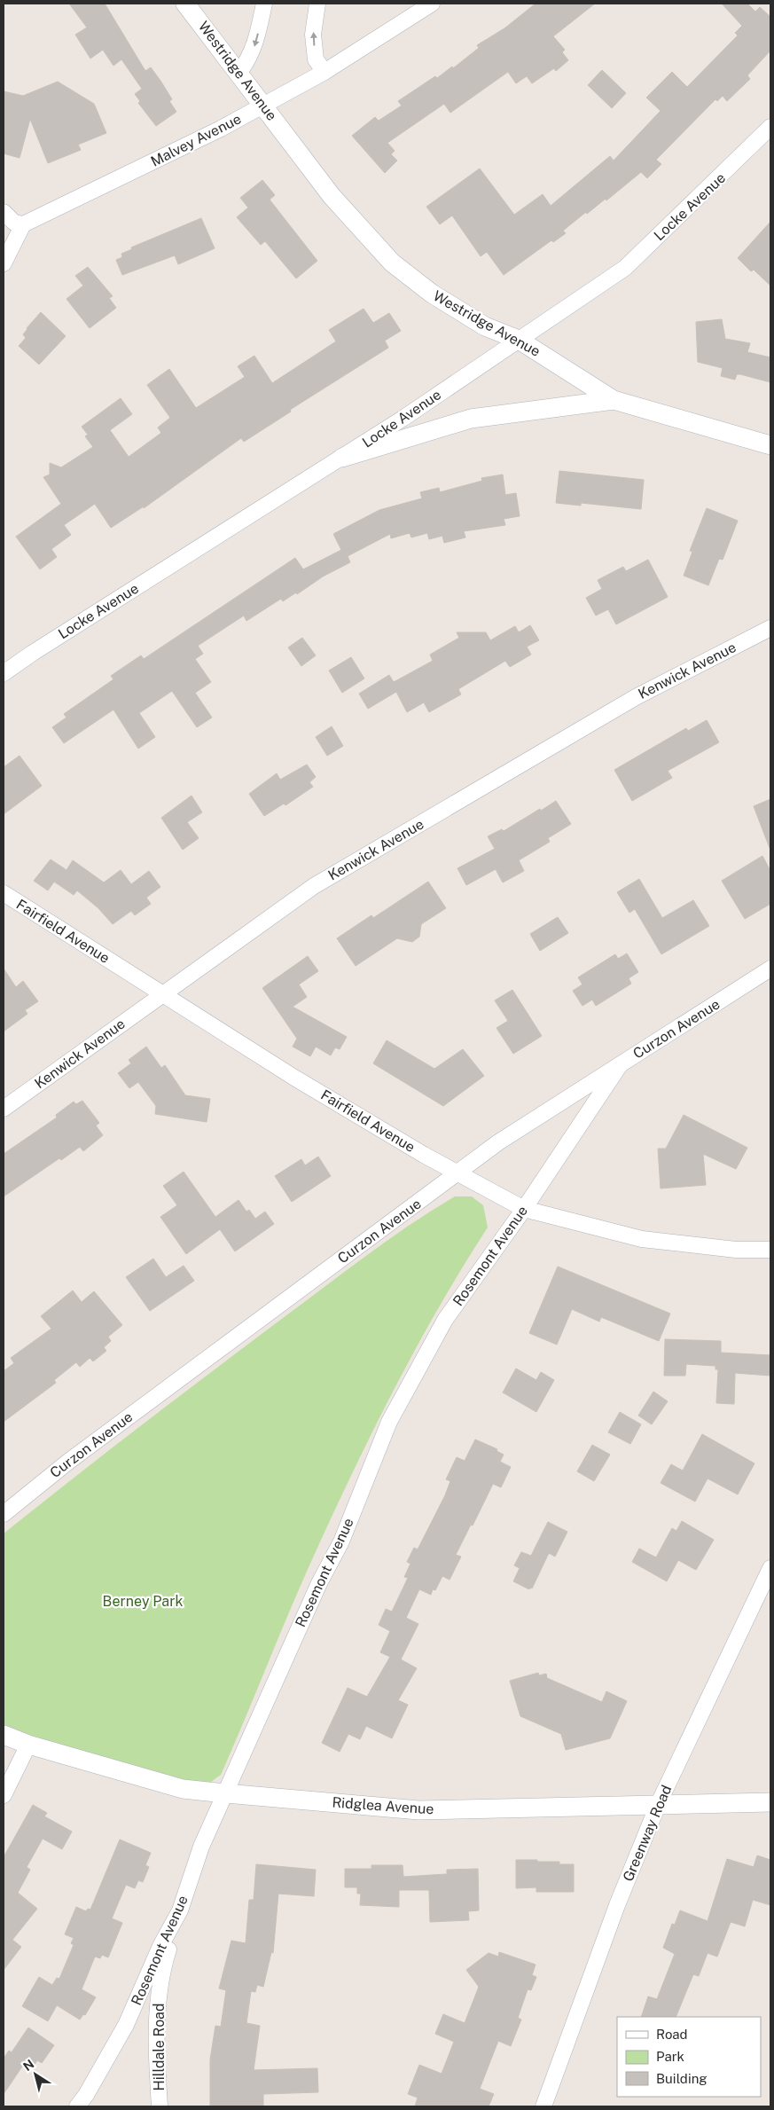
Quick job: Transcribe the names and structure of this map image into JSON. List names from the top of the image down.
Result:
{
  "streets": {
    "street": [
      "Westridge Avenue",
      "Malvey Avenue",
      "Locke Avenue",
      "Kenwick Avenue",
      "Fairfield Avenue",
      "Curzon Avenue",
      "Rosemont Avenue",
      "Ridglea Avenue",
      "Greenway Road",
      "Hilldale Road"
    ]
  },
  "crossings": [
    ["Westridge Avenue", "Malvey Avenue"],
    ["Westridge Avenue", "Locke Avenue"],
    ["Kenwick Avenue", "Fairfield Avenue"],
    ["Fairfield Avenue", "Curzon Avenue"],
    ["Fairfield Avenue", "Rosemont Avenue"],
    ["Curzon Avenue", "Rosemont Avenue"],
    ["Rosemont Avenue", "Ridglea Avenue"],
    ["Rosemont Avenue", "Hilldale Road"],
    ["Ridglea Avenue", "Greenway Road"]
  ],
  "parks": ["Berney Park"],
  "legend": ["Road", "Park", "Building"],
  "north": "top left"
}
